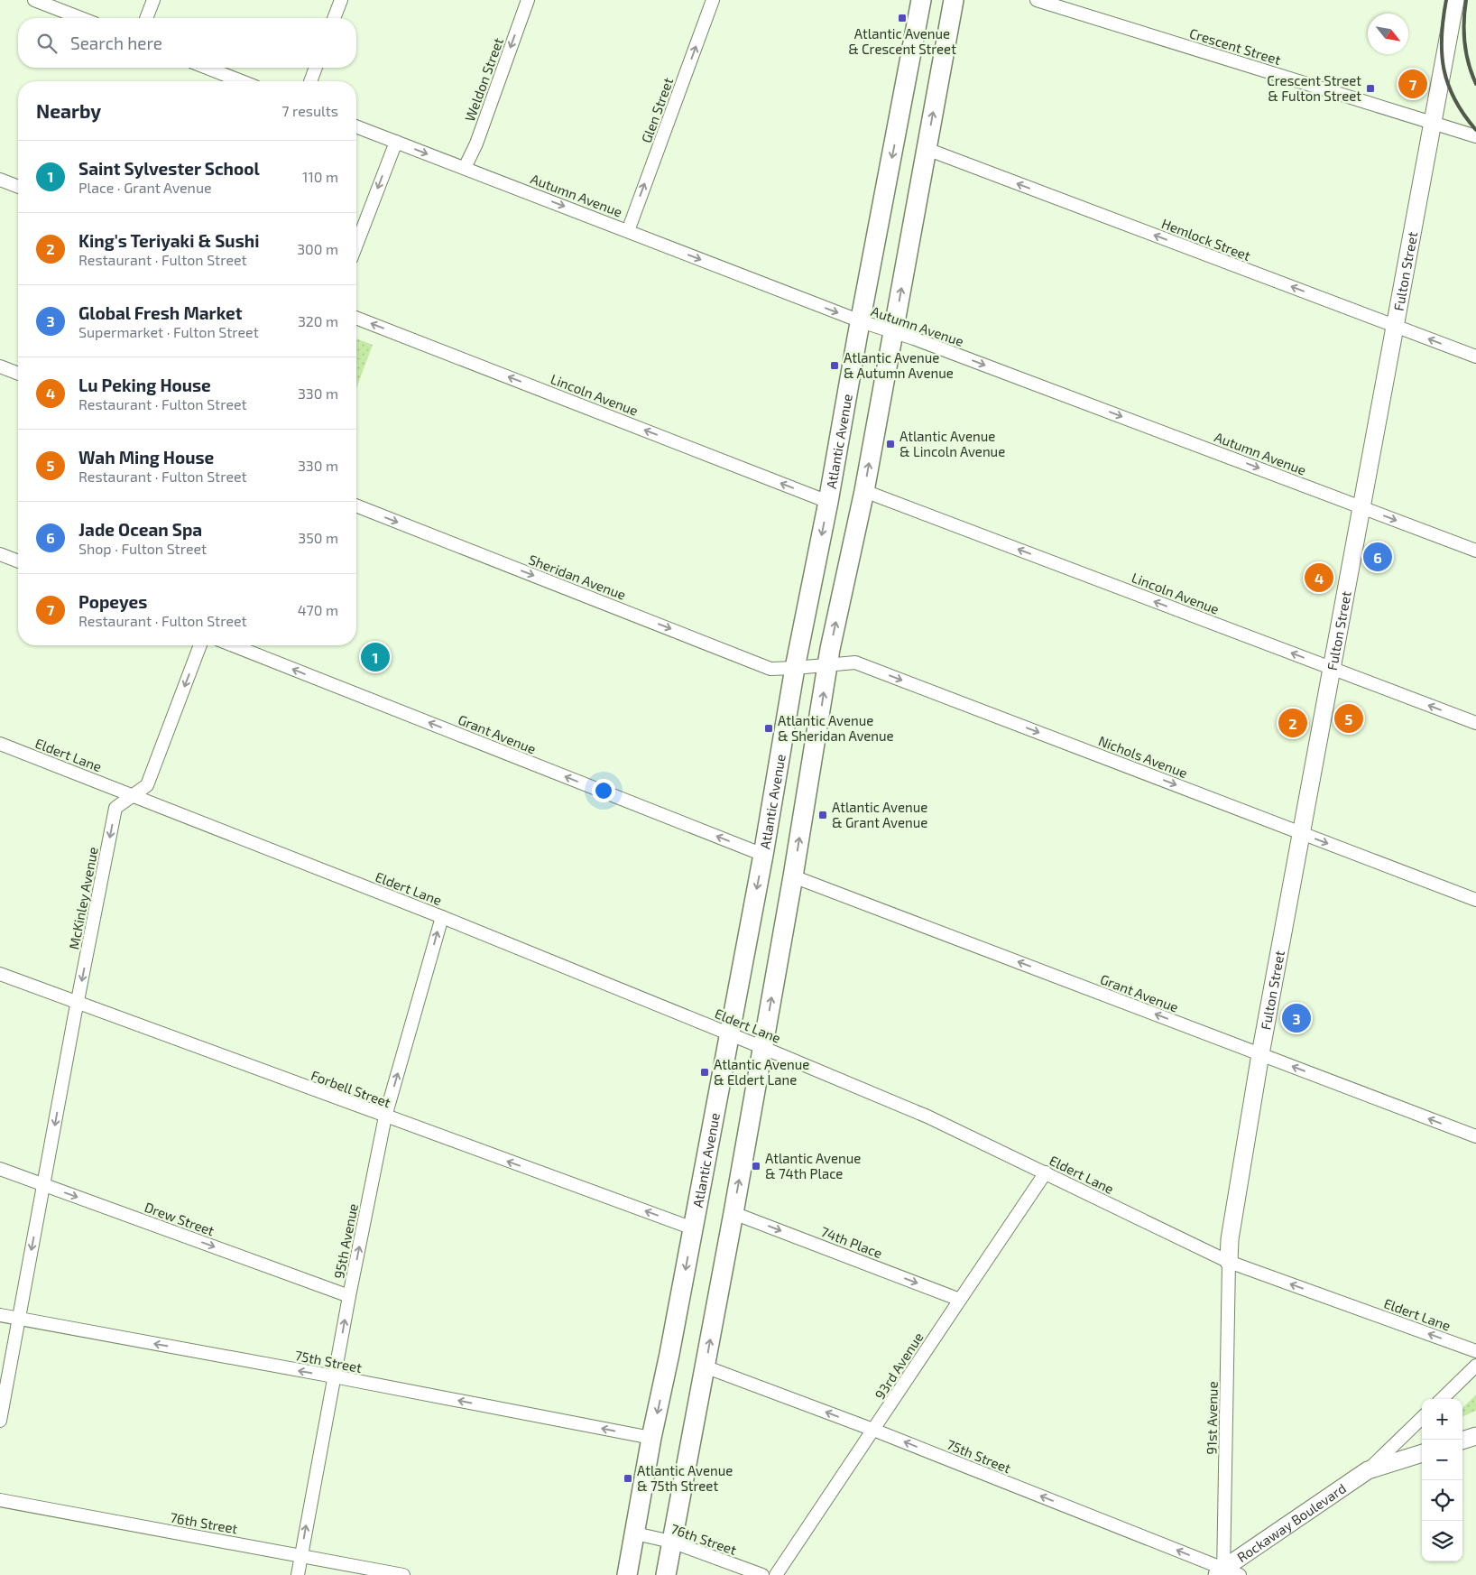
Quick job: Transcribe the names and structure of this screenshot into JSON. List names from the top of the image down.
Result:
{
  "streets": {
    "main road": ["Atlantic Avenue"],
    "street": [
      "Crescent Street",
      "Weldon Street",
      "Glen Street",
      "Autumn Avenue",
      "Hemlock Street",
      "Fulton Street",
      "Lincoln Avenue",
      "Sheridan Avenue",
      "Grant Avenue",
      "Eldert Lane",
      "Nichols Avenue",
      "McKinley Avenue",
      "Forbell Street",
      "Drew Street",
      "95th Avenue",
      "74th Place",
      "75th Street",
      "93rd Avenue",
      "91st Avenue",
      "Rockaway Boulevard",
      "76th Street"
    ]
  },
  "crossings": [
    ["Crescent Street", "Fulton Street"],
    ["Weldon Street", "Autumn Avenue"],
    ["Glen Street", "Autumn Avenue"],
    ["Autumn Avenue", "Fulton Street"],
    ["Autumn Avenue", "Atlantic Avenue"],
    ["Hemlock Street", "Fulton Street"],
    ["Fulton Street", "Lincoln Avenue"],
    ["Fulton Street", "Grant Avenue"],
    ["Fulton Street", "Eldert Lane"],
    ["Fulton Street", "Nichols Avenue"],
    ["Fulton Street", "91st Avenue"],
    ["Lincoln Avenue", "Atlantic Avenue"],
    ["Atlantic Avenue", "Sheridan Avenue"],
    ["Atlantic Avenue", "Grant Avenue"],
    ["Atlantic Avenue", "Eldert Lane"],
    ["Atlantic Avenue", "Nichols Avenue"],
    ["Atlantic Avenue", "Forbell Street"],
    ["Atlantic Avenue", "75th Street"],
    ["Atlantic Avenue", "76th Street"],
    ["Sheridan Avenue", "Nichols Avenue"],
    ["Eldert Lane", "McKinley Avenue"],
    ["Eldert Lane", "95th Avenue"],
    ["Eldert Lane", "93rd Avenue"],
    ["Eldert Lane", "91st Avenue"],
    ["McKinley Avenue", "Forbell Street"],
    ["McKinley Avenue", "Drew Street"],
    ["McKinley Avenue", "75th Street"],
    ["Forbell Street", "95th Avenue"],
    ["Drew Street", "95th Avenue"],
    ["95th Avenue", "75th Street"],
    ["95th Avenue", "76th Street"],
    ["74th Place", "93rd Avenue"],
    ["75th Street", "93rd Avenue"],
    ["75th Street", "91st Avenue"],
    ["75th Street", "Rockaway Boulevard"],
    ["91st Avenue", "Rockaway Boulevard"]
  ],
  "one_way": [
    "Weldon Street",
    "Glen Street",
    "Autumn Avenue",
    "Hemlock Street",
    "Lincoln Avenue",
    "Sheridan Avenue",
    "Grant Avenue",
    "Nichols Avenue",
    "McKinley Avenue",
    "Forbell Street",
    "Drew Street",
    "95th Avenue",
    "74th Place",
    "75th Street"
  ],
  "places": {
    "transit": [
      "Atlantic Avenue & Crescent Street",
      "Crescent Street & Fulton Street",
      "Atlantic Avenue & Autumn Avenue",
      "Atlantic Avenue & Lincoln Avenue",
      "Atlantic Avenue & Sheridan Avenue",
      "Atlantic Avenue & Grant Avenue",
      "Atlantic Avenue & Eldert Lane",
      "Atlantic Avenue & 74th Place",
      "Atlantic Avenue & 75th Street"
    ]
  },
  "north": "bottom right",
  "page": {
    "search": "Search here",
    "pins": [
      "7",
      "6",
      "4",
      "1",
      "5",
      "2",
      "3"
    ],
    "heading": ["Nearby", "7 results"],
    "list": [
      {
        "mark": "1",
        "name": "Saint Sylvester School",
        "note": "Place · Grant Avenue",
        "value": "110 m"
      },
      {
        "mark": "2",
        "name": "King's Teriyaki & Sushi",
        "note": "Restaurant · Fulton Street",
        "value": "300 m"
      },
      {
        "mark": "3",
        "name": "Global Fresh Market",
        "note": "Supermarket · Fulton Street",
        "value": "320 m"
      },
      {
        "mark": "4",
        "name": "Lu Peking House",
        "note": "Restaurant · Fulton Street",
        "value": "330 m"
      },
      {
        "mark": "5",
        "name": "Wah Ming House",
        "note": "Restaurant · Fulton Street",
        "value": "330 m"
      },
      {
        "mark": "6",
        "name": "Jade Ocean Spa",
        "note": "Shop · Fulton Street",
        "value": "350 m"
      },
      {
        "mark": "7",
        "name": "Popeyes",
        "note": "Restaurant · Fulton Street",
        "value": "470 m"
      }
    ],
    "map_buttons": ["+", "−"]
  }
}
